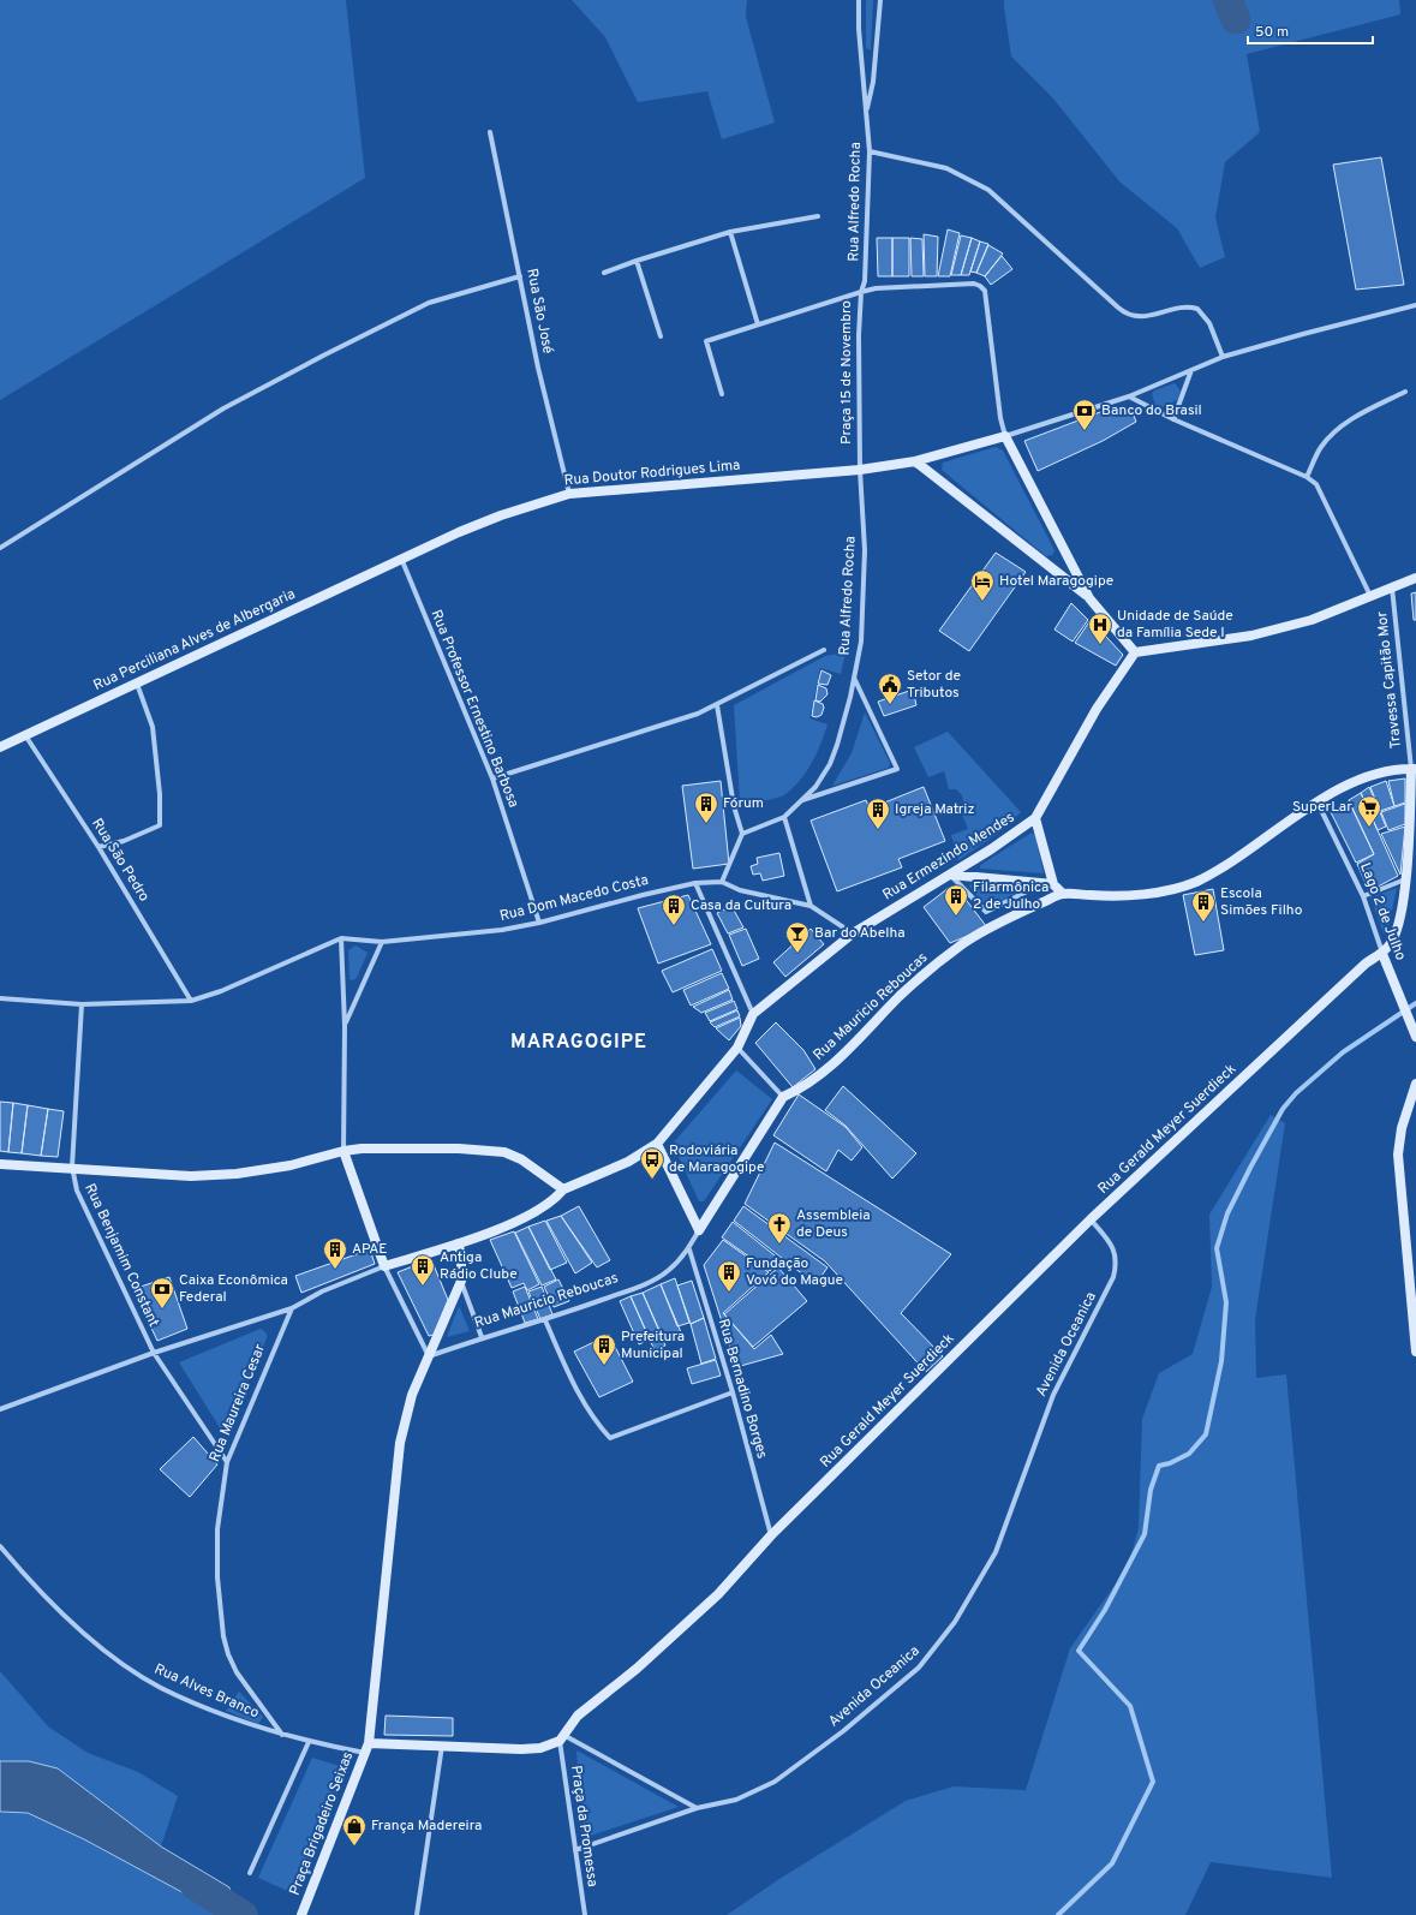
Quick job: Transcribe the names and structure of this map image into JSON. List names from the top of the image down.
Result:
{
  "streets": {
    "street": [
      "Rua Alfredo Rocha",
      "Rua São José",
      "Praça 15 de Novembro",
      "Rua Doutor Rodrigues Lima",
      "Rua Perciliana Alves de Albergaria",
      "Travessa Capitão Mor",
      "Rua Professor Ernestino Barbosa",
      "Rua Ermezindo Mendes",
      "Rua São Pedro",
      "Rua Dom Macedo Costa",
      "Lago 2 de Julho",
      "Rua Mauricio Reboucas",
      "Rua Gerald Meyer Suerdieck",
      "Rua Benjamim Constant",
      "Avenida Oceanica",
      "Rua Bernadino Borges",
      "Rua Maureira Cesar",
      "Rua Alves Branco",
      "Praça Brigadeiro Seixas",
      "Praça da Promessa"
    ]
  },
  "crossings": [
    ["Rua Alfredo Rocha", "Praça 15 de Novembro"],
    ["Rua Alfredo Rocha", "Rua Doutor Rodrigues Lima"],
    ["Rua São José", "Rua Doutor Rodrigues Lima"],
    ["Praça 15 de Novembro", "Rua Doutor Rodrigues Lima"],
    ["Praça 15 de Novembro", "Rua Ermezindo Mendes"],
    ["Rua Doutor Rodrigues Lima", "Rua Perciliana Alves de Albergaria"],
    ["Rua Doutor Rodrigues Lima", "Rua Professor Ernestino Barbosa"],
    ["Rua Perciliana Alves de Albergaria", "Rua Professor Ernestino Barbosa"],
    ["Rua Perciliana Alves de Albergaria", "Rua São Pedro"],
    ["Travessa Capitão Mor", "Rua Mauricio Reboucas"],
    ["Rua Professor Ernestino Barbosa", "Rua Dom Macedo Costa"],
    ["Rua São Pedro", "Rua Dom Macedo Costa"],
    ["Rua Dom Macedo Costa", "Rua Benjamim Constant"],
    ["Lago 2 de Julho", "Rua Mauricio Reboucas"],
    ["Lago 2 de Julho", "Rua Gerald Meyer Suerdieck"],
    ["Rua Mauricio Reboucas", "Rua Bernadino Borges"],
    ["Rua Gerald Meyer Suerdieck", "Avenida Oceanica"],
    ["Rua Gerald Meyer Suerdieck", "Rua Bernadino Borges"],
    ["Rua Gerald Meyer Suerdieck", "Praça da Promessa"],
    ["Rua Benjamim Constant", "Rua Maureira Cesar"],
    ["Avenida Oceanica", "Praça da Promessa"],
    ["Rua Maureira Cesar", "Rua Alves Branco"]
  ],
  "districts": ["MARAGOGIPE"],
  "places": {
    "bank": ["Banco do Brasil", "Caixa Econômica Federal"],
    "hotel": ["Hotel Maragogipe"],
    "hospital": ["Unidade de Saúde da Família Sede I"],
    "public building": ["Setor de Tributos"],
    "building": [
      "Fórum",
      "Igreja Matriz",
      "Filarmônica 2 de Julho",
      "Escola Simões Filho",
      "Casa da Cultura",
      "APAE",
      "Antiga Rádio Clube",
      "Fundação Vovó do Mague",
      "Prefeitura Municipal"
    ],
    "supermarket": ["SuperLar"],
    "bar": ["Bar do Abelha"],
    "bus stop": ["Rodoviária de Maragogipe"],
    "church": ["Assembleia de Deus"],
    "shop": ["França Madereira"]
  },
  "scale_bar": "50 m"
}
